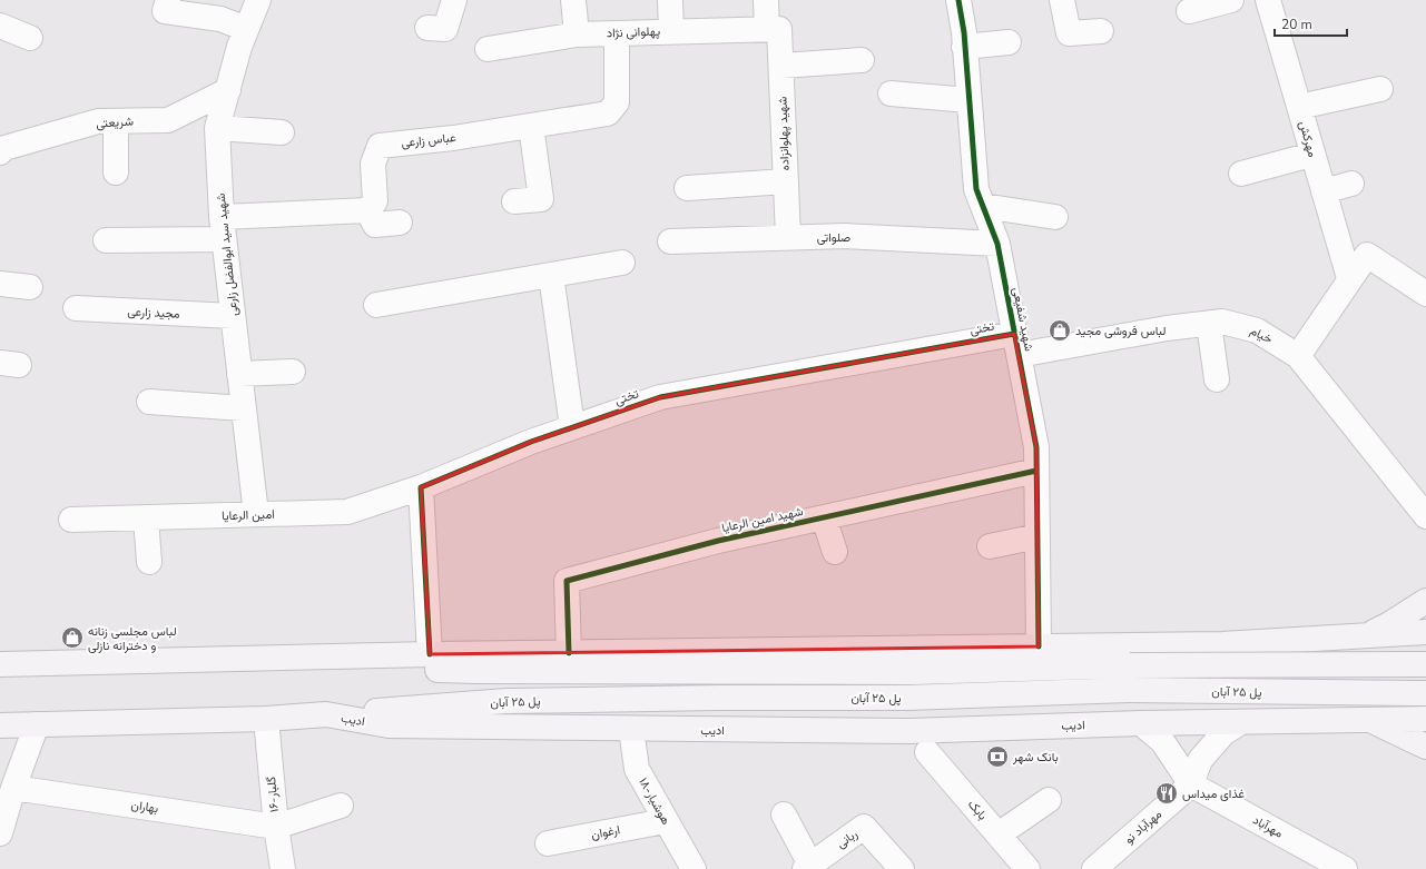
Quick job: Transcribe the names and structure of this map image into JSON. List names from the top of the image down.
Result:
{
  "streets": {
    "main road": ["پل ۲۵ آبان", "ادیب"],
    "street": [
      "پهلوانی نژاد",
      "شریعتی",
      "شهید پهلوانزاده",
      "مهرکش",
      "عباس زارعی",
      "صلواتی",
      "شهید سید ابوالفضل زارعی",
      "مجید زارعی",
      "شهید شفیعی",
      "تختی",
      "خیام",
      "امین الرعایا",
      "شهید امین الرعایا",
      "۱۶-گلبار",
      "۱۸-هوشیار",
      "بهاران",
      "بابک",
      "مهرآباد نو",
      "مهرآباد",
      "ارغوان",
      "ربانی"
    ]
  },
  "crossings": [
    ["پهلوانی نژاد", "شهید پهلوانزاده"],
    ["پهلوانی نژاد", "عباس زارعی"],
    ["شریعتی", "شهید سید ابوالفضل زارعی"],
    ["شهید پهلوانزاده", "صلواتی"],
    ["صلواتی", "شهید شفیعی"],
    ["شهید سید ابوالفضل زارعی", "مجید زارعی"],
    ["شهید سید ابوالفضل زارعی", "امین الرعایا"],
    ["شهید شفیعی", "تختی"],
    ["شهید شفیعی", "خیام"],
    ["شهید شفیعی", "شهید امین الرعایا"],
    ["تختی", "خیام"],
    ["تختی", "امین الرعایا"],
    ["پل ۲۵ آبان", "ادیب"],
    ["ادیب", "۱۶-گلبار"],
    ["ادیب", "۱۸-هوشیار"],
    ["۱۶-گلبار", "بهاران"],
    ["۱۸-هوشیار", "ارغوان"],
    ["مهرآباد نو", "مهرآباد"]
  ],
  "places": {
    "shop": ["لباس فروشی مجید", "لباس مجلسی زنانه و دخترانه نازلی"],
    "bank": ["بانک شهر"],
    "restaurant": ["غذای میداس"]
  },
  "scale_bar": "20 m"
}
